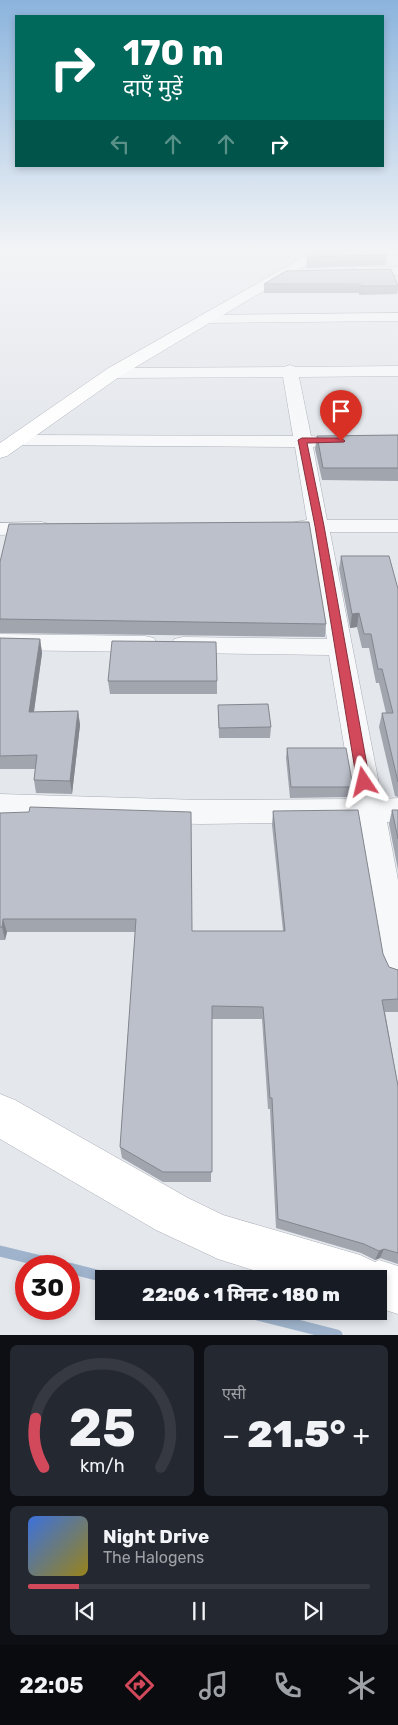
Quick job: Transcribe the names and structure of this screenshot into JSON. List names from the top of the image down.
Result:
{
  "page": {
    "turn": ["170 m", "दाएँ मुड़ें"],
    "limit": "30",
    "trip": "22:06 · 1 मिनट · 180 m",
    "tile": "एसी",
    "heat": ["−", "21.5°", "+"],
    "song": ["Night Drive", "The Halogens"],
    "tabs": "22:05",
    "gauge": ["25", "km/h"]
  }
}
